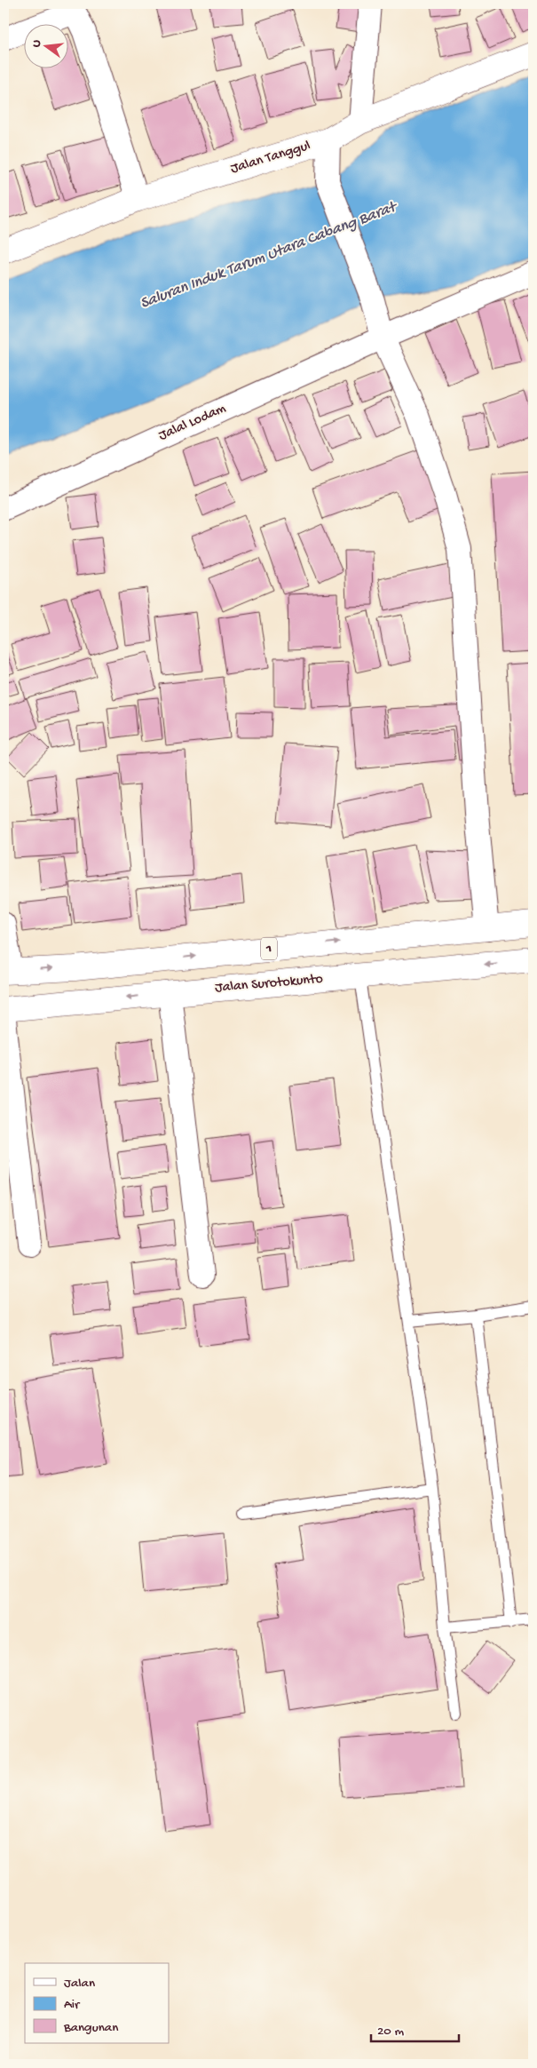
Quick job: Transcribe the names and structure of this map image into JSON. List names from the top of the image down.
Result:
{
  "streets": {
    "main road": ["Jalan Tanggul", "1", "Jalan Surotokunto"],
    "street": ["Jalal Lodam"]
  },
  "water": ["Saluran Induk Tarum Utara Cabang Barat"],
  "legend": ["Jalan", "Air", "Bangunan"],
  "scale_bar": "20 m",
  "north": "left"
}
